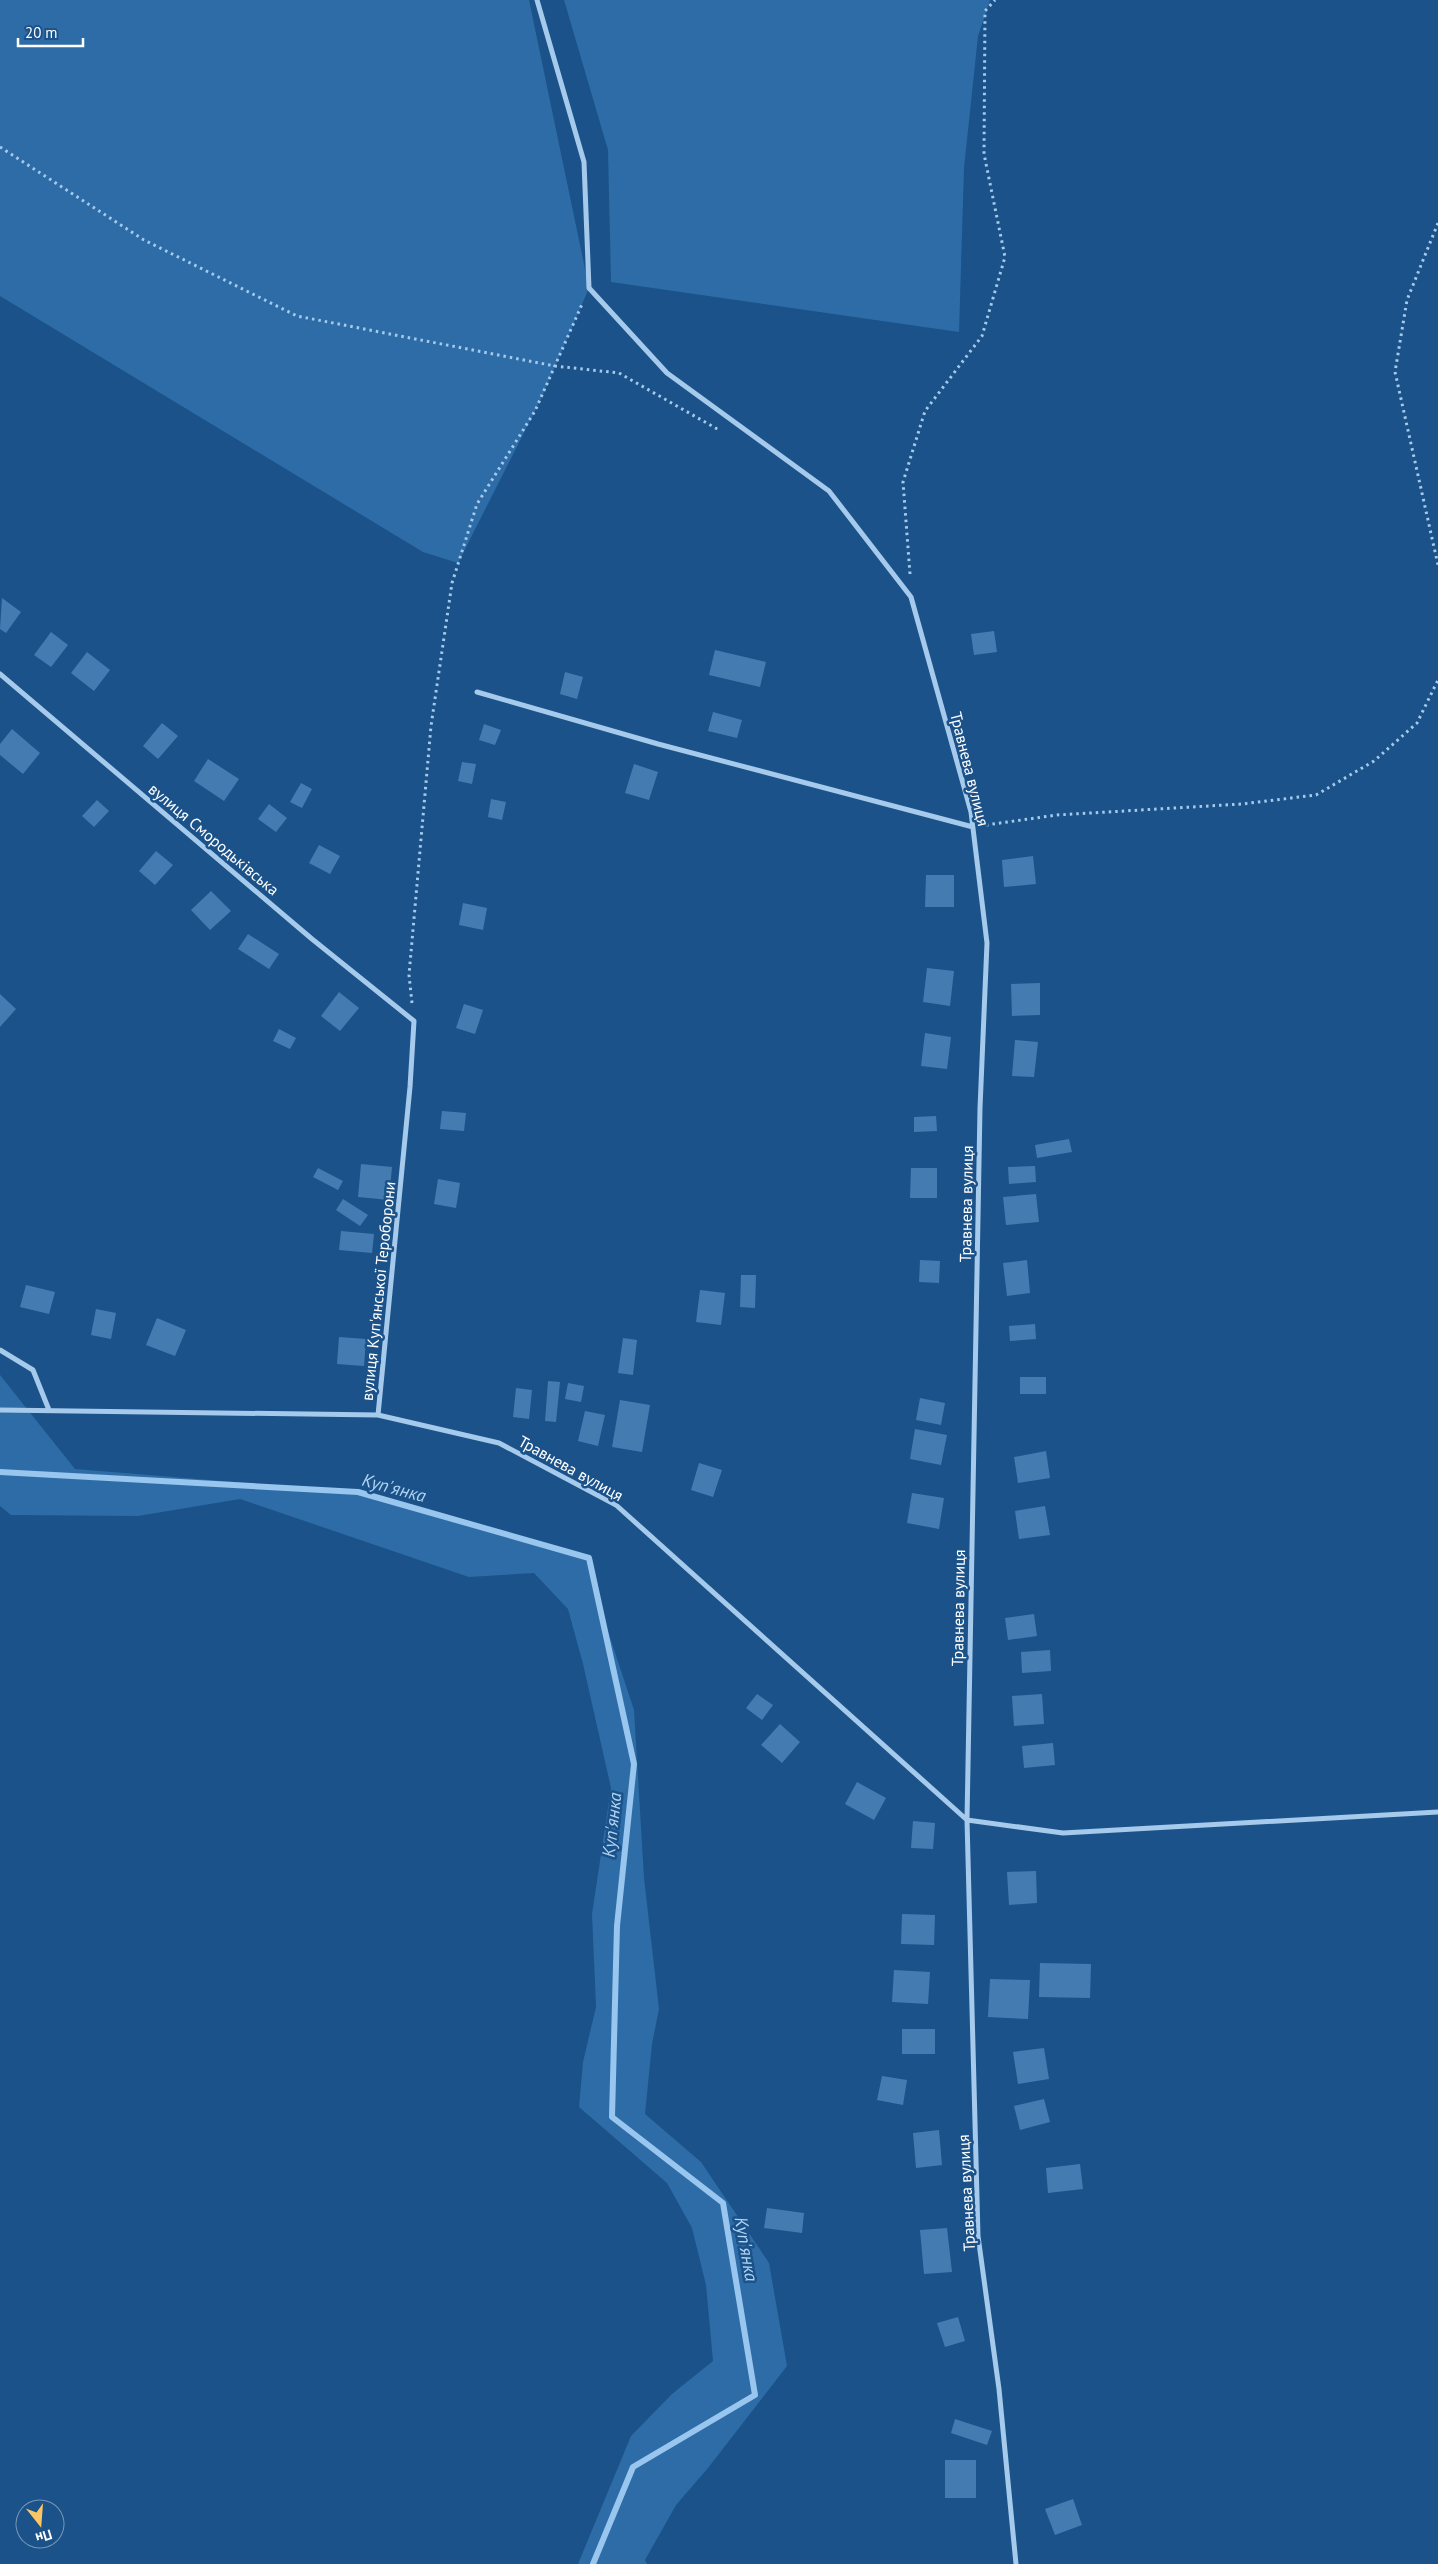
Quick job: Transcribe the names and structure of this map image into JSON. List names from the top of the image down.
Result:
{
  "streets": {
    "street": ["Травнева вулиця", "вулиця Смородьківська", "вулиця Куп'янської Тероборони"]
  },
  "crossings": [
    ["Травнева вулиця", "вулиця Куп'янської Тероборони"],
    ["вулиця Смородьківська", "вулиця Куп'янської Тероборони"]
  ],
  "water": ["Куп'янка"],
  "scale_bar": "20 m",
  "north": "bottom"
}
